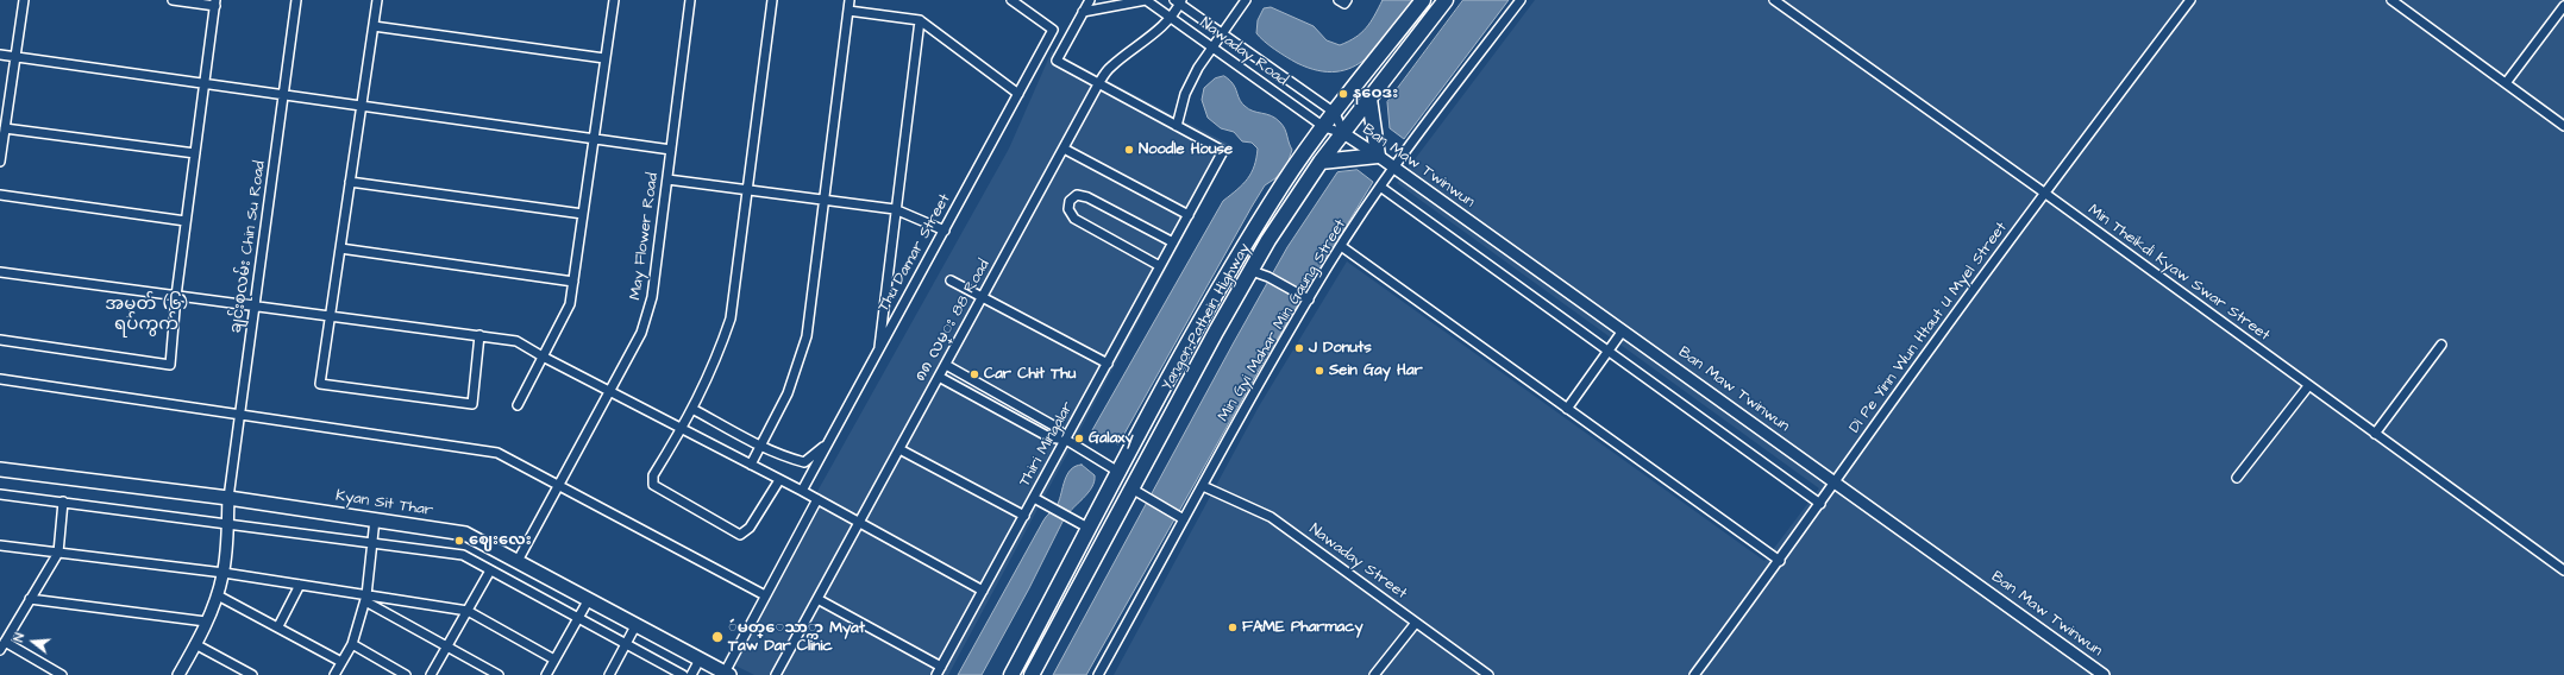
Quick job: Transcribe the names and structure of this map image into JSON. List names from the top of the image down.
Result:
{
  "streets": {
    "main road": ["Yangon-Pathein Highway", "Kyan Sit Thar"],
    "street": [
      "Nawaday Road",
      "Ban Maw Twinwun",
      "May Flower Road",
      "ချင်းစုလမ်း Chin Su Road",
      "Thu Damar Street",
      "Min Theikdi Kyaw Swar Street",
      "၈၈ လမ္း 88 Road",
      "Min Gyi Mahar Min Gaung Street",
      "Di Pe Yinn Wun Htaut U Myel Street",
      "Thiri Mingalar",
      "Nawaday Street"
    ]
  },
  "crossings": [
    ["Nawaday Road", "Yangon-Pathein Highway"],
    ["Nawaday Road", "၈၈ လမ္း 88 Road"],
    ["Ban Maw Twinwun", "Yangon-Pathein Highway"],
    ["Ban Maw Twinwun", "Min Gyi Mahar Min Gaung Street"],
    ["Ban Maw Twinwun", "Di Pe Yinn Wun Htaut U Myel Street"],
    ["May Flower Road", "Kyan Sit Thar"],
    ["ချင်းစုလမ်း Chin Su Road", "Kyan Sit Thar"],
    ["Min Theikdi Kyaw Swar Street", "Di Pe Yinn Wun Htaut U Myel Street"],
    ["Min Gyi Mahar Min Gaung Street", "Nawaday Street"]
  ],
  "districts": ["အမှတ် (၆) ရပ်ကွက်"],
  "places": [
    "နဝေဒး",
    "Noodle House",
    "J Donuts",
    "Sein Gay Har",
    "Car Chit Thu",
    "Galaxy",
    "ဈေးလေး",
    "FAME Pharmacy",
    "ဴမတ္ေသာ္တာ Myat Taw Dar Clinic"
  ],
  "north": "left"
}
